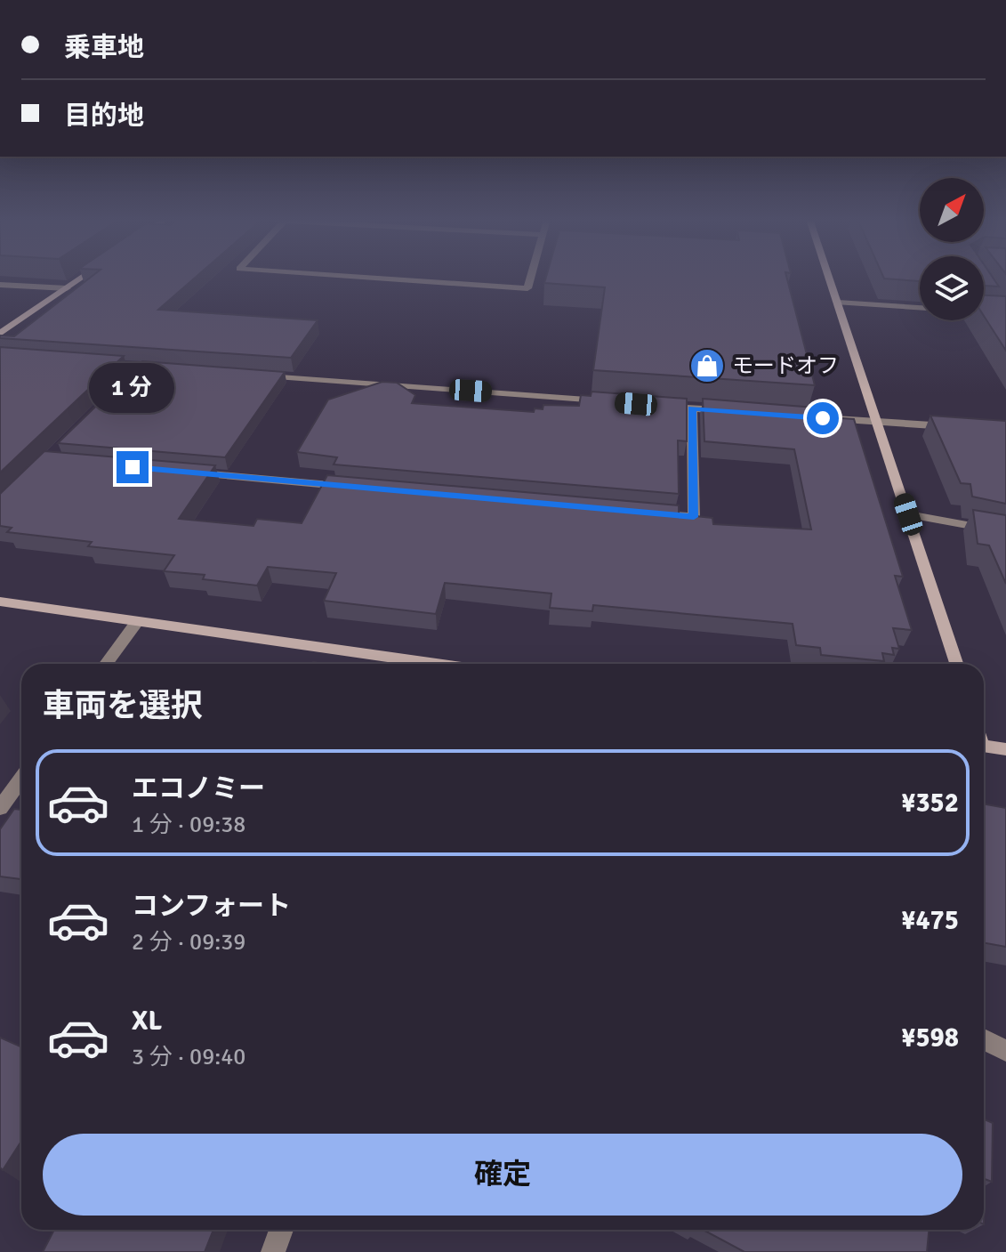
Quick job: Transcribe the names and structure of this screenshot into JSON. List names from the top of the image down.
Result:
{
  "places": {
    "shop": ["モードオフ"]
  },
  "north": "top right",
  "page": {
    "banner": ["乗車地", "目的地"],
    "bubble": "1 分",
    "heading": "車両を選択",
    "list": [
      {
        "name": "エコノミー",
        "note": "1 分 · 09:38",
        "value": "¥352"
      },
      {
        "name": "コンフォート",
        "note": "2 分 · 09:39",
        "value": "¥475"
      },
      {
        "name": "XL",
        "note": "3 分 · 09:40",
        "value": "¥598"
      }
    ],
    "buttons": "確定"
  }
}
